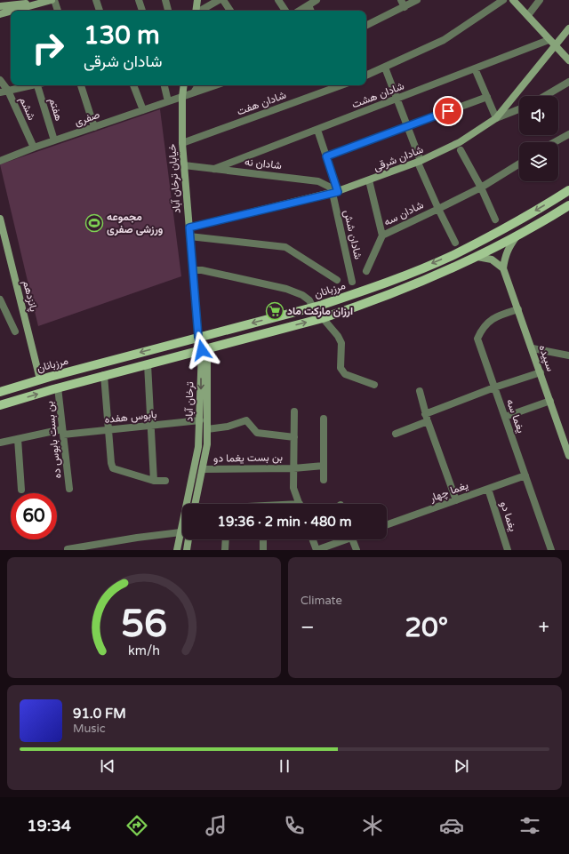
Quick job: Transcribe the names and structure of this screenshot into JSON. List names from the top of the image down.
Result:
{
  "streets": {
    "main road": ["مرزبانان"],
    "street": [
      "شادان هشت",
      "شادان هفت",
      "ششم",
      "هفتم",
      "صفری",
      "شادان شرقی",
      "شادان نه",
      "خیابان ترخان آباد",
      "شادان سه",
      "شادان شش",
      "پانزدهم",
      "سپیده",
      "ترخان آباد",
      "یغما سه",
      "بابوس هفده",
      "بن بست بابوس ده",
      "بن بست یغما دو",
      "یغما چهار",
      "یغما دو"
    ]
  },
  "crossings": [
    ["شادان هشت", "شادان نه"],
    ["شادان هشت", "شادان شش"],
    ["شادان هفت", "خیابان ترخان آباد"],
    ["ششم", "صفری"],
    ["هفتم", "صفری"],
    ["صفری", "خیابان ترخان آباد"],
    ["شادان شرقی", "شادان نه"],
    ["شادان شرقی", "خیابان ترخان آباد"],
    ["شادان شرقی", "شادان شش"],
    ["شادان نه", "خیابان ترخان آباد"],
    ["شادان نه", "شادان شش"],
    ["خیابان ترخان آباد", "مرزبانان"],
    ["مرزبانان", "پانزدهم"],
    ["سپیده", "یغما سه"],
    ["ترخان آباد", "بابوس هفده"],
    ["ترخان آباد", "بن بست یغما دو"],
    ["یغما سه", "یغما چهار"],
    ["بابوس هفده", "بن بست بابوس ده"],
    ["یغما چهار", "یغما دو"]
  ],
  "places": {
    "sports": ["مجموعه ورزشی صفری"],
    "supermarket": ["ارزان مارکت ماد"]
  },
  "page": {
    "turn": ["130 m", "شادان شرقی"],
    "limit": "60",
    "trip": "19:36 · 2 min · 480 m",
    "tile": "Climate",
    "heat": ["−", "20°", "+"],
    "song": ["91.0 FM", "Music"],
    "tabs": "19:34",
    "gauge": ["56", "km/h"]
  }
}
